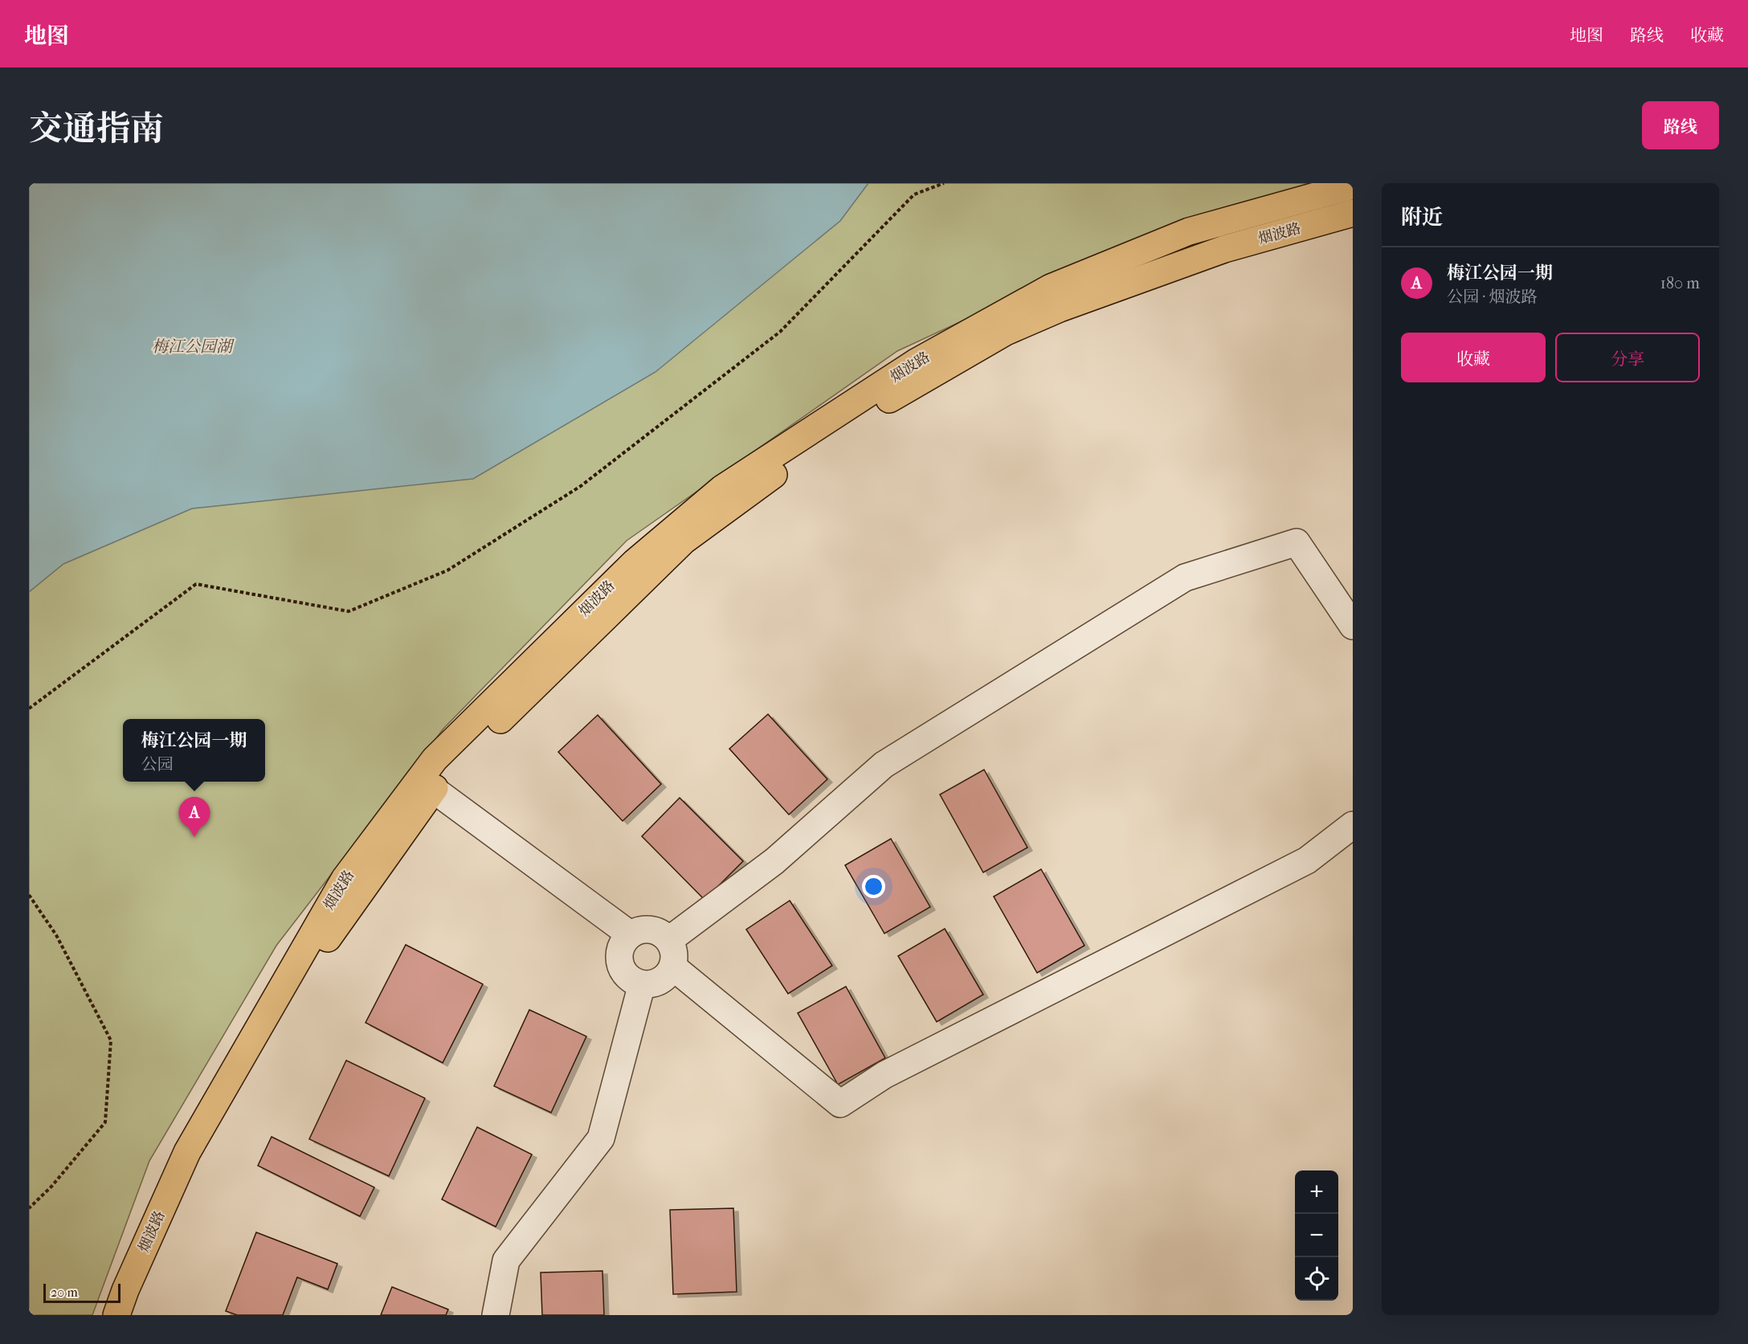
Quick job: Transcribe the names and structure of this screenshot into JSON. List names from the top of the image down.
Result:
{
  "streets": {
    "main road": ["烟波路"]
  },
  "water": ["梅江公园湖"],
  "scale_bar": "20 m",
  "page": {
    "header": "地图",
    "nav": ["地图", "路线", "收藏"],
    "title": "交通指南",
    "buttons": [
      "路线",
      ["收藏", "分享"]
    ],
    "heading": "附近",
    "list": [
      {
        "mark": "A",
        "name": "梅江公园一期",
        "note": "公园 · 烟波路",
        "value": "180 m"
      }
    ],
    "popup": ["梅江公园一期", "公园"],
    "pins": "A",
    "map_buttons": ["+", "−"],
    "scale": "20 m"
  }
}
